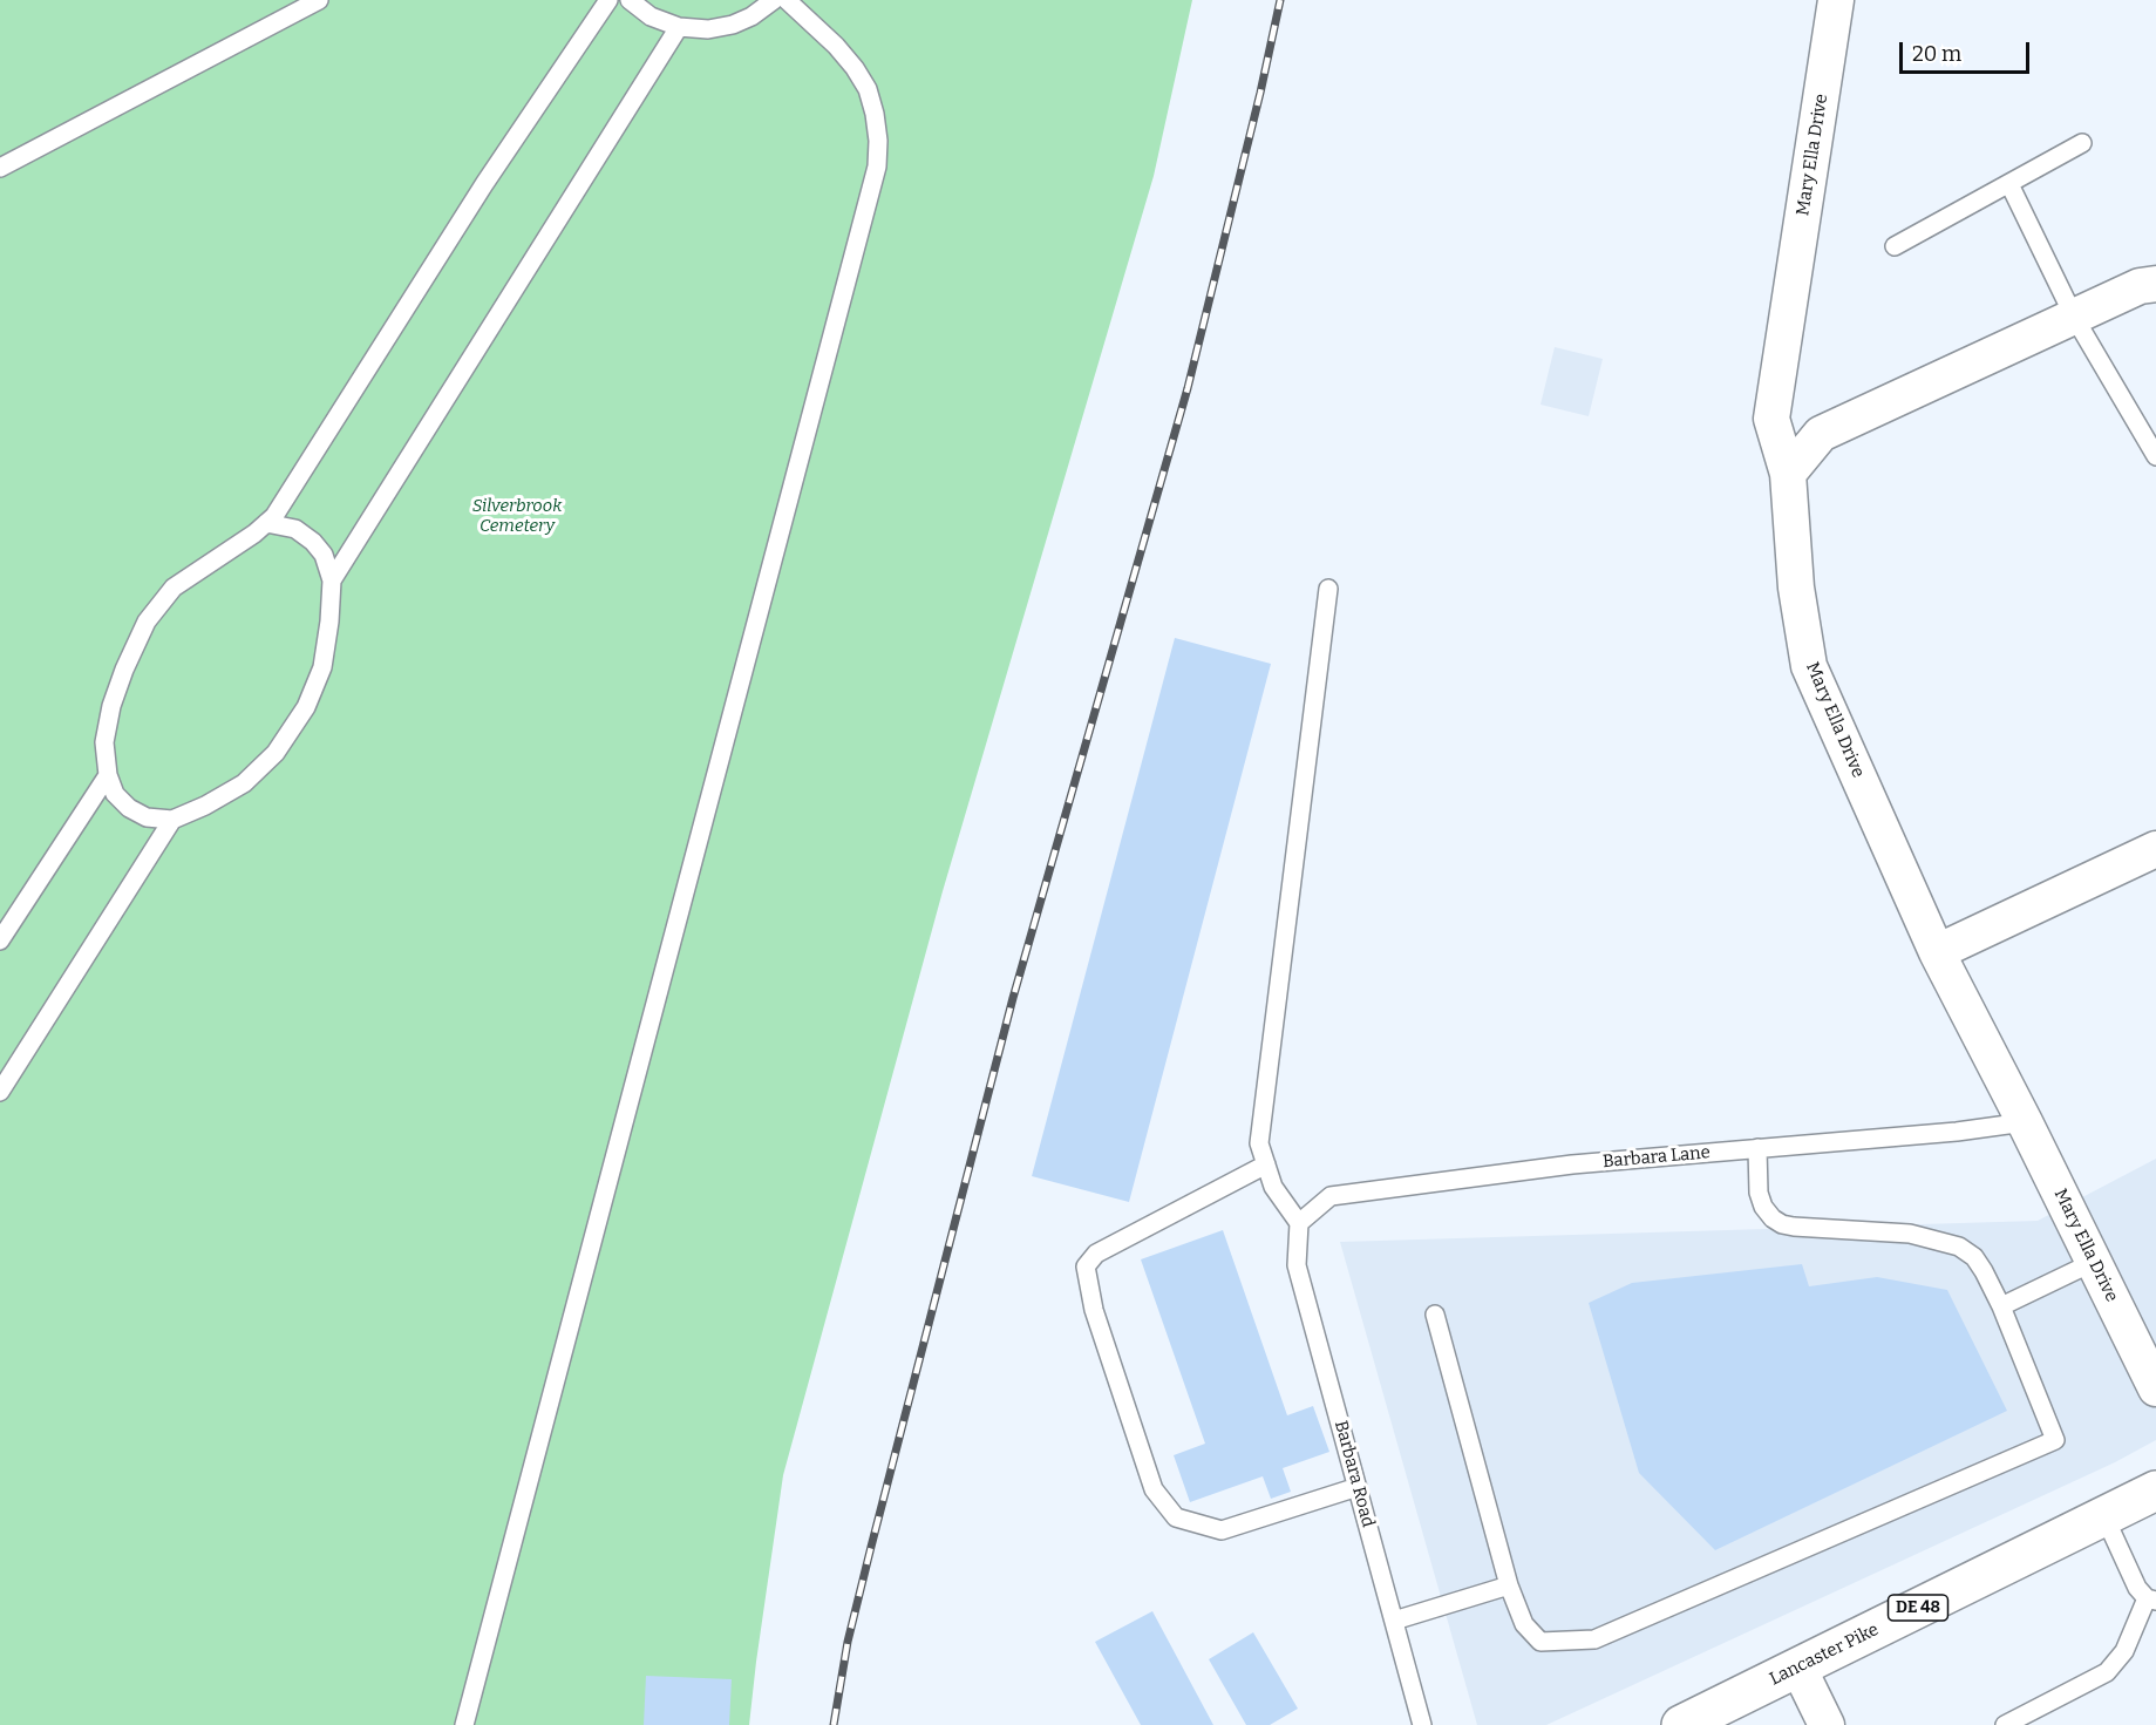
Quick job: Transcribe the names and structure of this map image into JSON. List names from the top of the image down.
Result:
{
  "streets": {
    "main road": ["DE 48", "Lancaster Pike"],
    "street": ["Mary Ella Drive"],
    "lane": ["Barbara Lane", "Barbara Road"]
  },
  "crossings": [
    ["Mary Ella Drive", "Barbara Lane"],
    ["Barbara Lane", "Barbara Road"]
  ],
  "parks": ["Silverbrook Cemetery"],
  "scale_bar": "20 m"
}
